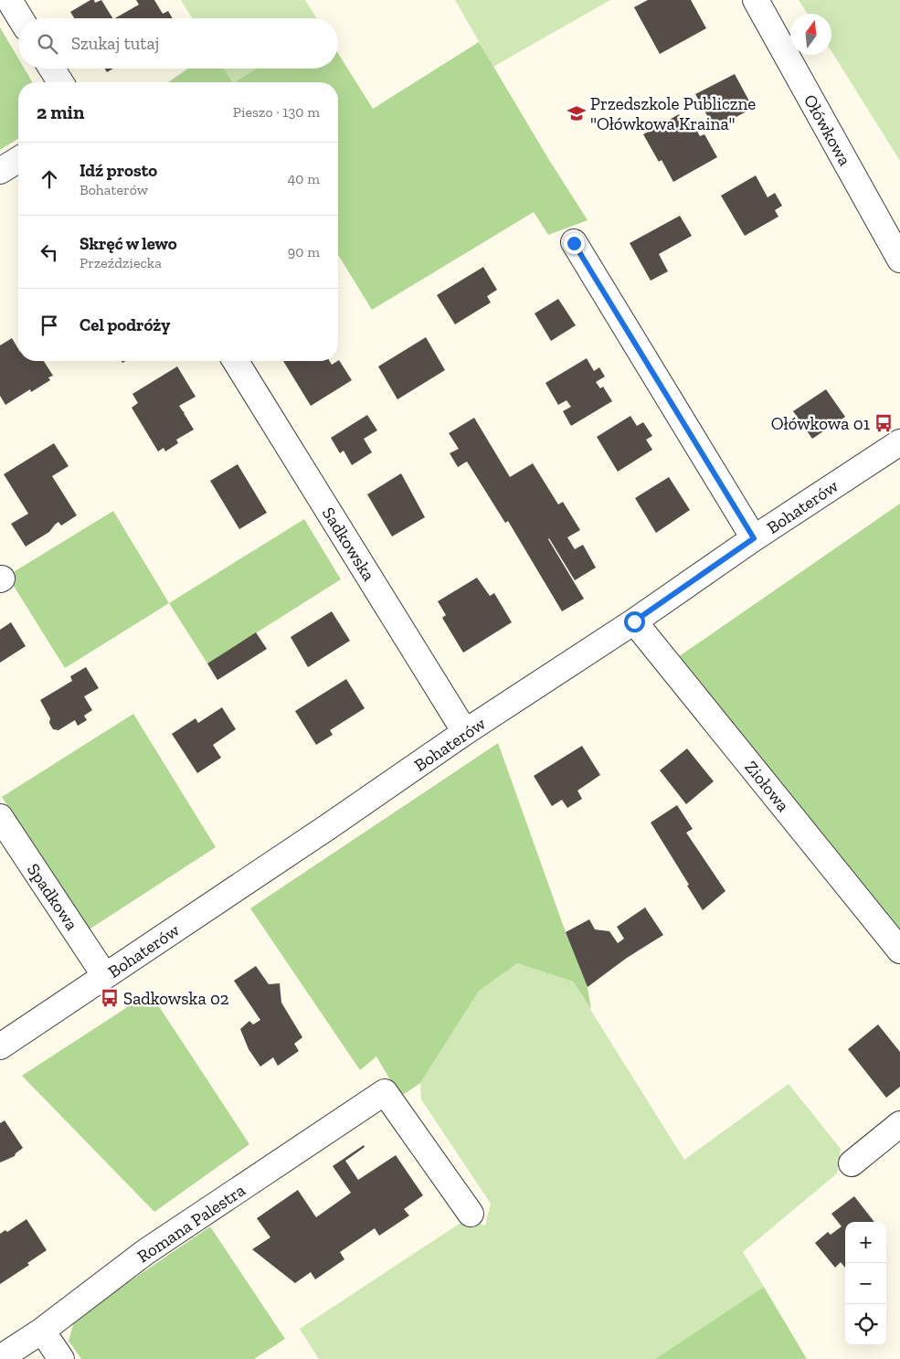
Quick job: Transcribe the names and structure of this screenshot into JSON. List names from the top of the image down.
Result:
{
  "streets": {
    "street": [
      "Ołówkowa",
      "Bohaterów",
      "Sadkowska",
      "Ziołowa",
      "Spadkowa",
      "Romana Palestra"
    ]
  },
  "crossings": [
    ["Bohaterów", "Sadkowska"],
    ["Bohaterów", "Ziołowa"],
    ["Bohaterów", "Spadkowa"]
  ],
  "places": {
    "school or university": ["Przedszkole Publiczne \"Ołówkowa Kraina\""],
    "bus stop": ["Ołówkowa 01", "Sadkowska 02"]
  },
  "north": "top",
  "page": {
    "search": "Szukaj tutaj",
    "heading": ["2 min", "Pieszo · 130 m"],
    "list": [
      ["Idź prosto", "Bohaterów", "40 m"],
      ["Skręć w lewo", "Przeździecka", "90 m"],
      "Cel podróży"
    ],
    "map_buttons": ["+", "−"]
  }
}
